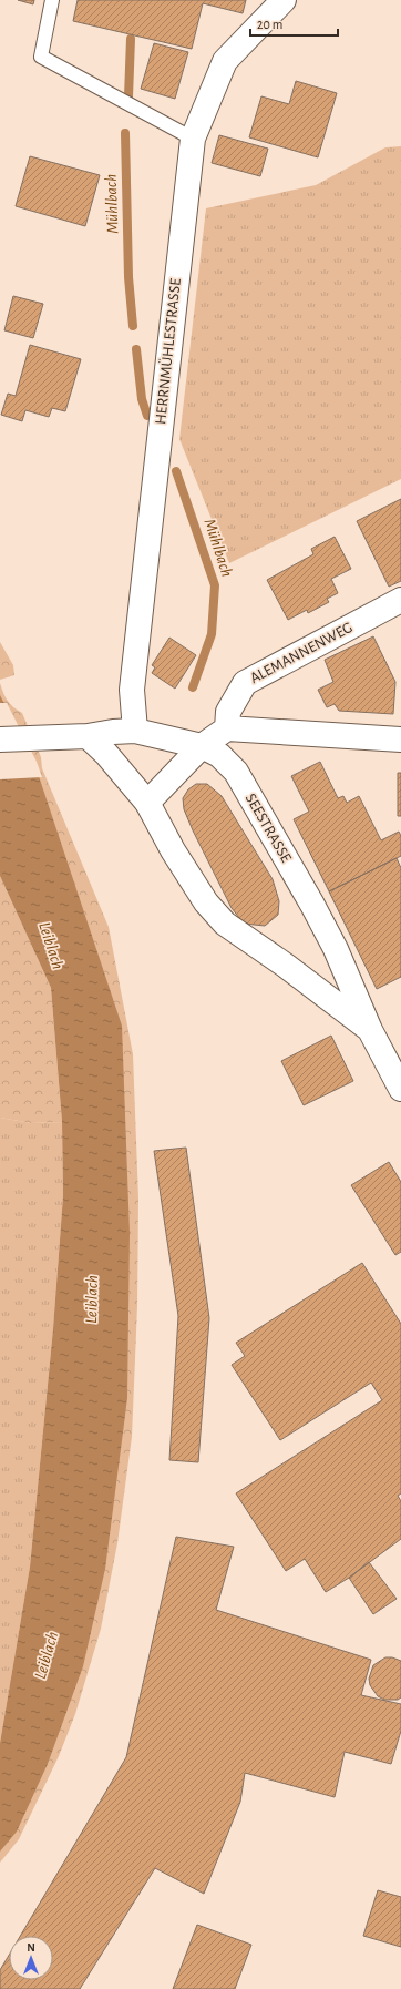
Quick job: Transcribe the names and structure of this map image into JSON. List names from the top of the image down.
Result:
{
  "streets": {
    "street": ["HERRNMÜHLESTRASSE", "ALEMANNENWEG", "SEESTRASSE"]
  },
  "crossings": [
    ["HERRNMÜHLESTRASSE", "SEESTRASSE"]
  ],
  "water": ["Mühlbach", "Leiblach"],
  "scale_bar": "20 m",
  "north": "top"
}
